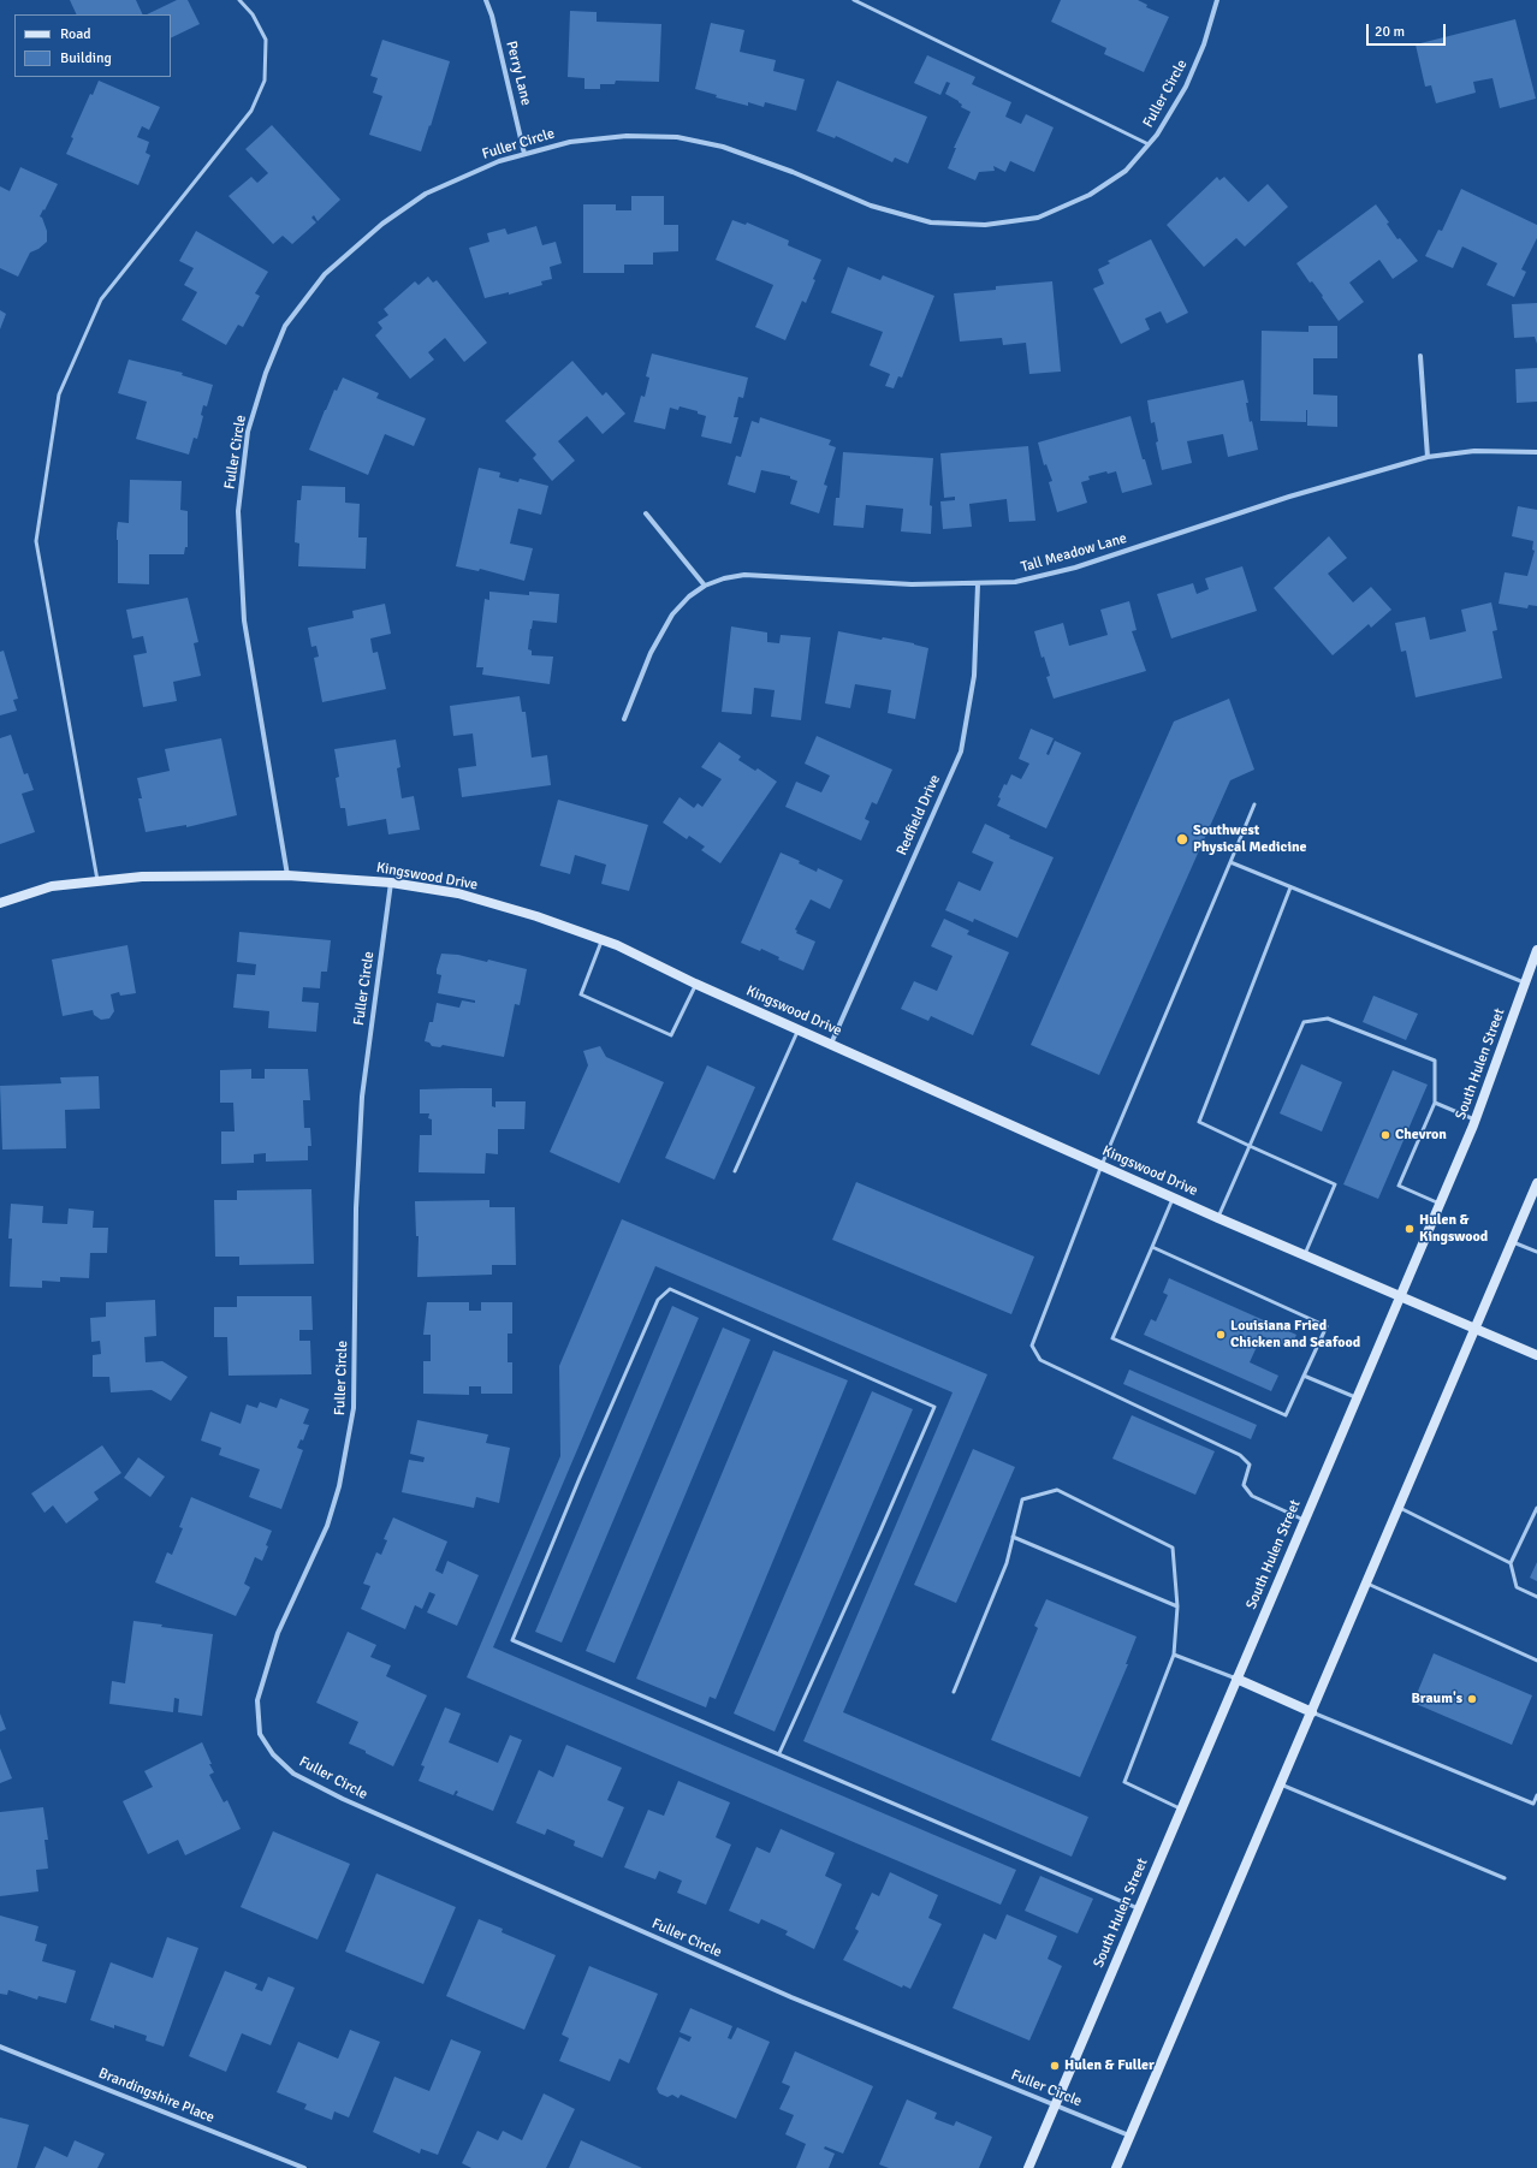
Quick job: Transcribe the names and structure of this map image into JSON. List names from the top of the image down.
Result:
{
  "streets": {
    "main road": ["Kingswood Drive", "South Hulen Street"],
    "street": [
      "Perry Lane",
      "Fuller Circle",
      "Tall Meadow Lane",
      "Redfield Drive",
      "Brandingshire Place"
    ]
  },
  "crossings": [
    ["Perry Lane", "Fuller Circle"],
    ["Fuller Circle", "Kingswood Drive"],
    ["Fuller Circle", "South Hulen Street"],
    ["Tall Meadow Lane", "Redfield Drive"],
    ["Redfield Drive", "Kingswood Drive"],
    ["Kingswood Drive", "South Hulen Street"]
  ],
  "places": [
    "Southwest Physical Medicine",
    "Chevron",
    "Hulen & Kingswood",
    "Louisiana Fried Chicken and Seafood",
    "Braum's",
    "Hulen & Fuller"
  ],
  "legend": ["Road", "Building"],
  "scale_bar": "20 m"
}
